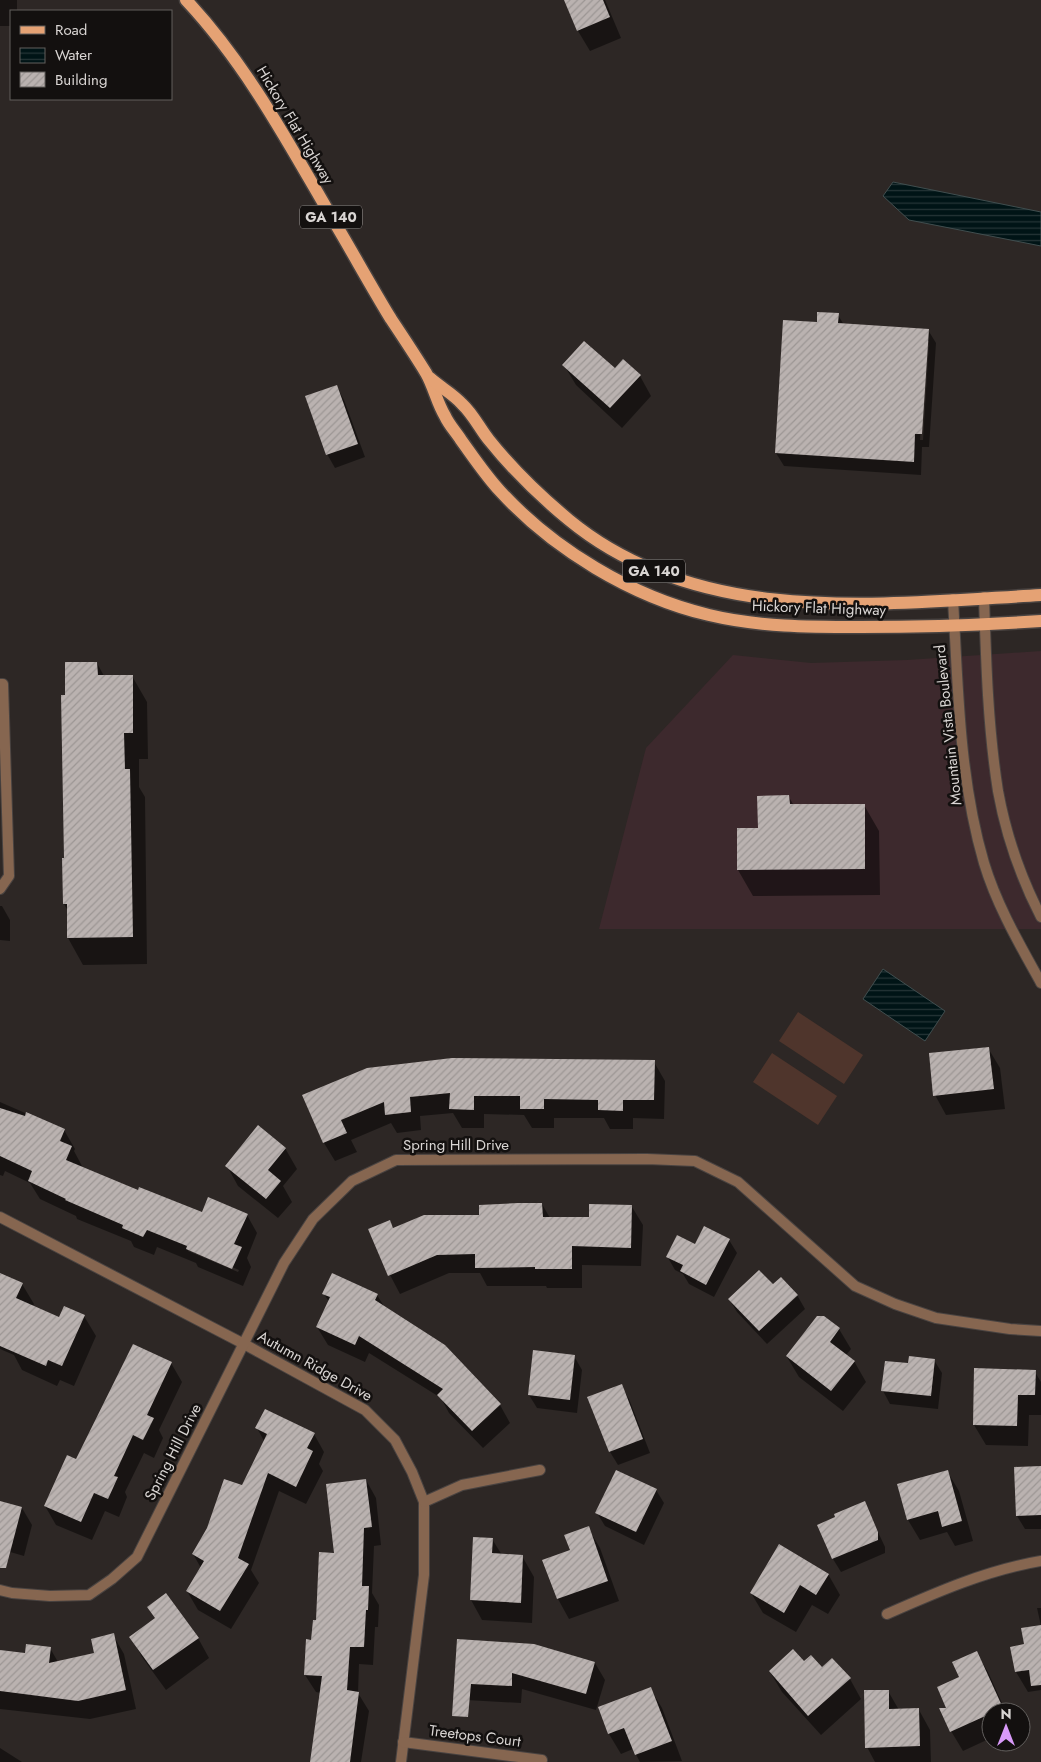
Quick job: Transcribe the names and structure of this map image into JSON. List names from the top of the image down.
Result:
{
  "streets": {
    "main road": ["Hickory Flat Highway", "GA 140"],
    "street": [
      "Mountain Vista Boulevard",
      "Spring Hill Drive",
      "Autumn Ridge Drive",
      "Treetops Court"
    ]
  },
  "crossings": [
    ["Hickory Flat Highway", "Mountain Vista Boulevard"],
    ["Spring Hill Drive", "Autumn Ridge Drive"],
    ["Autumn Ridge Drive", "Treetops Court"]
  ],
  "legend": ["Road", "Water", "Building"],
  "north": "top"
}
